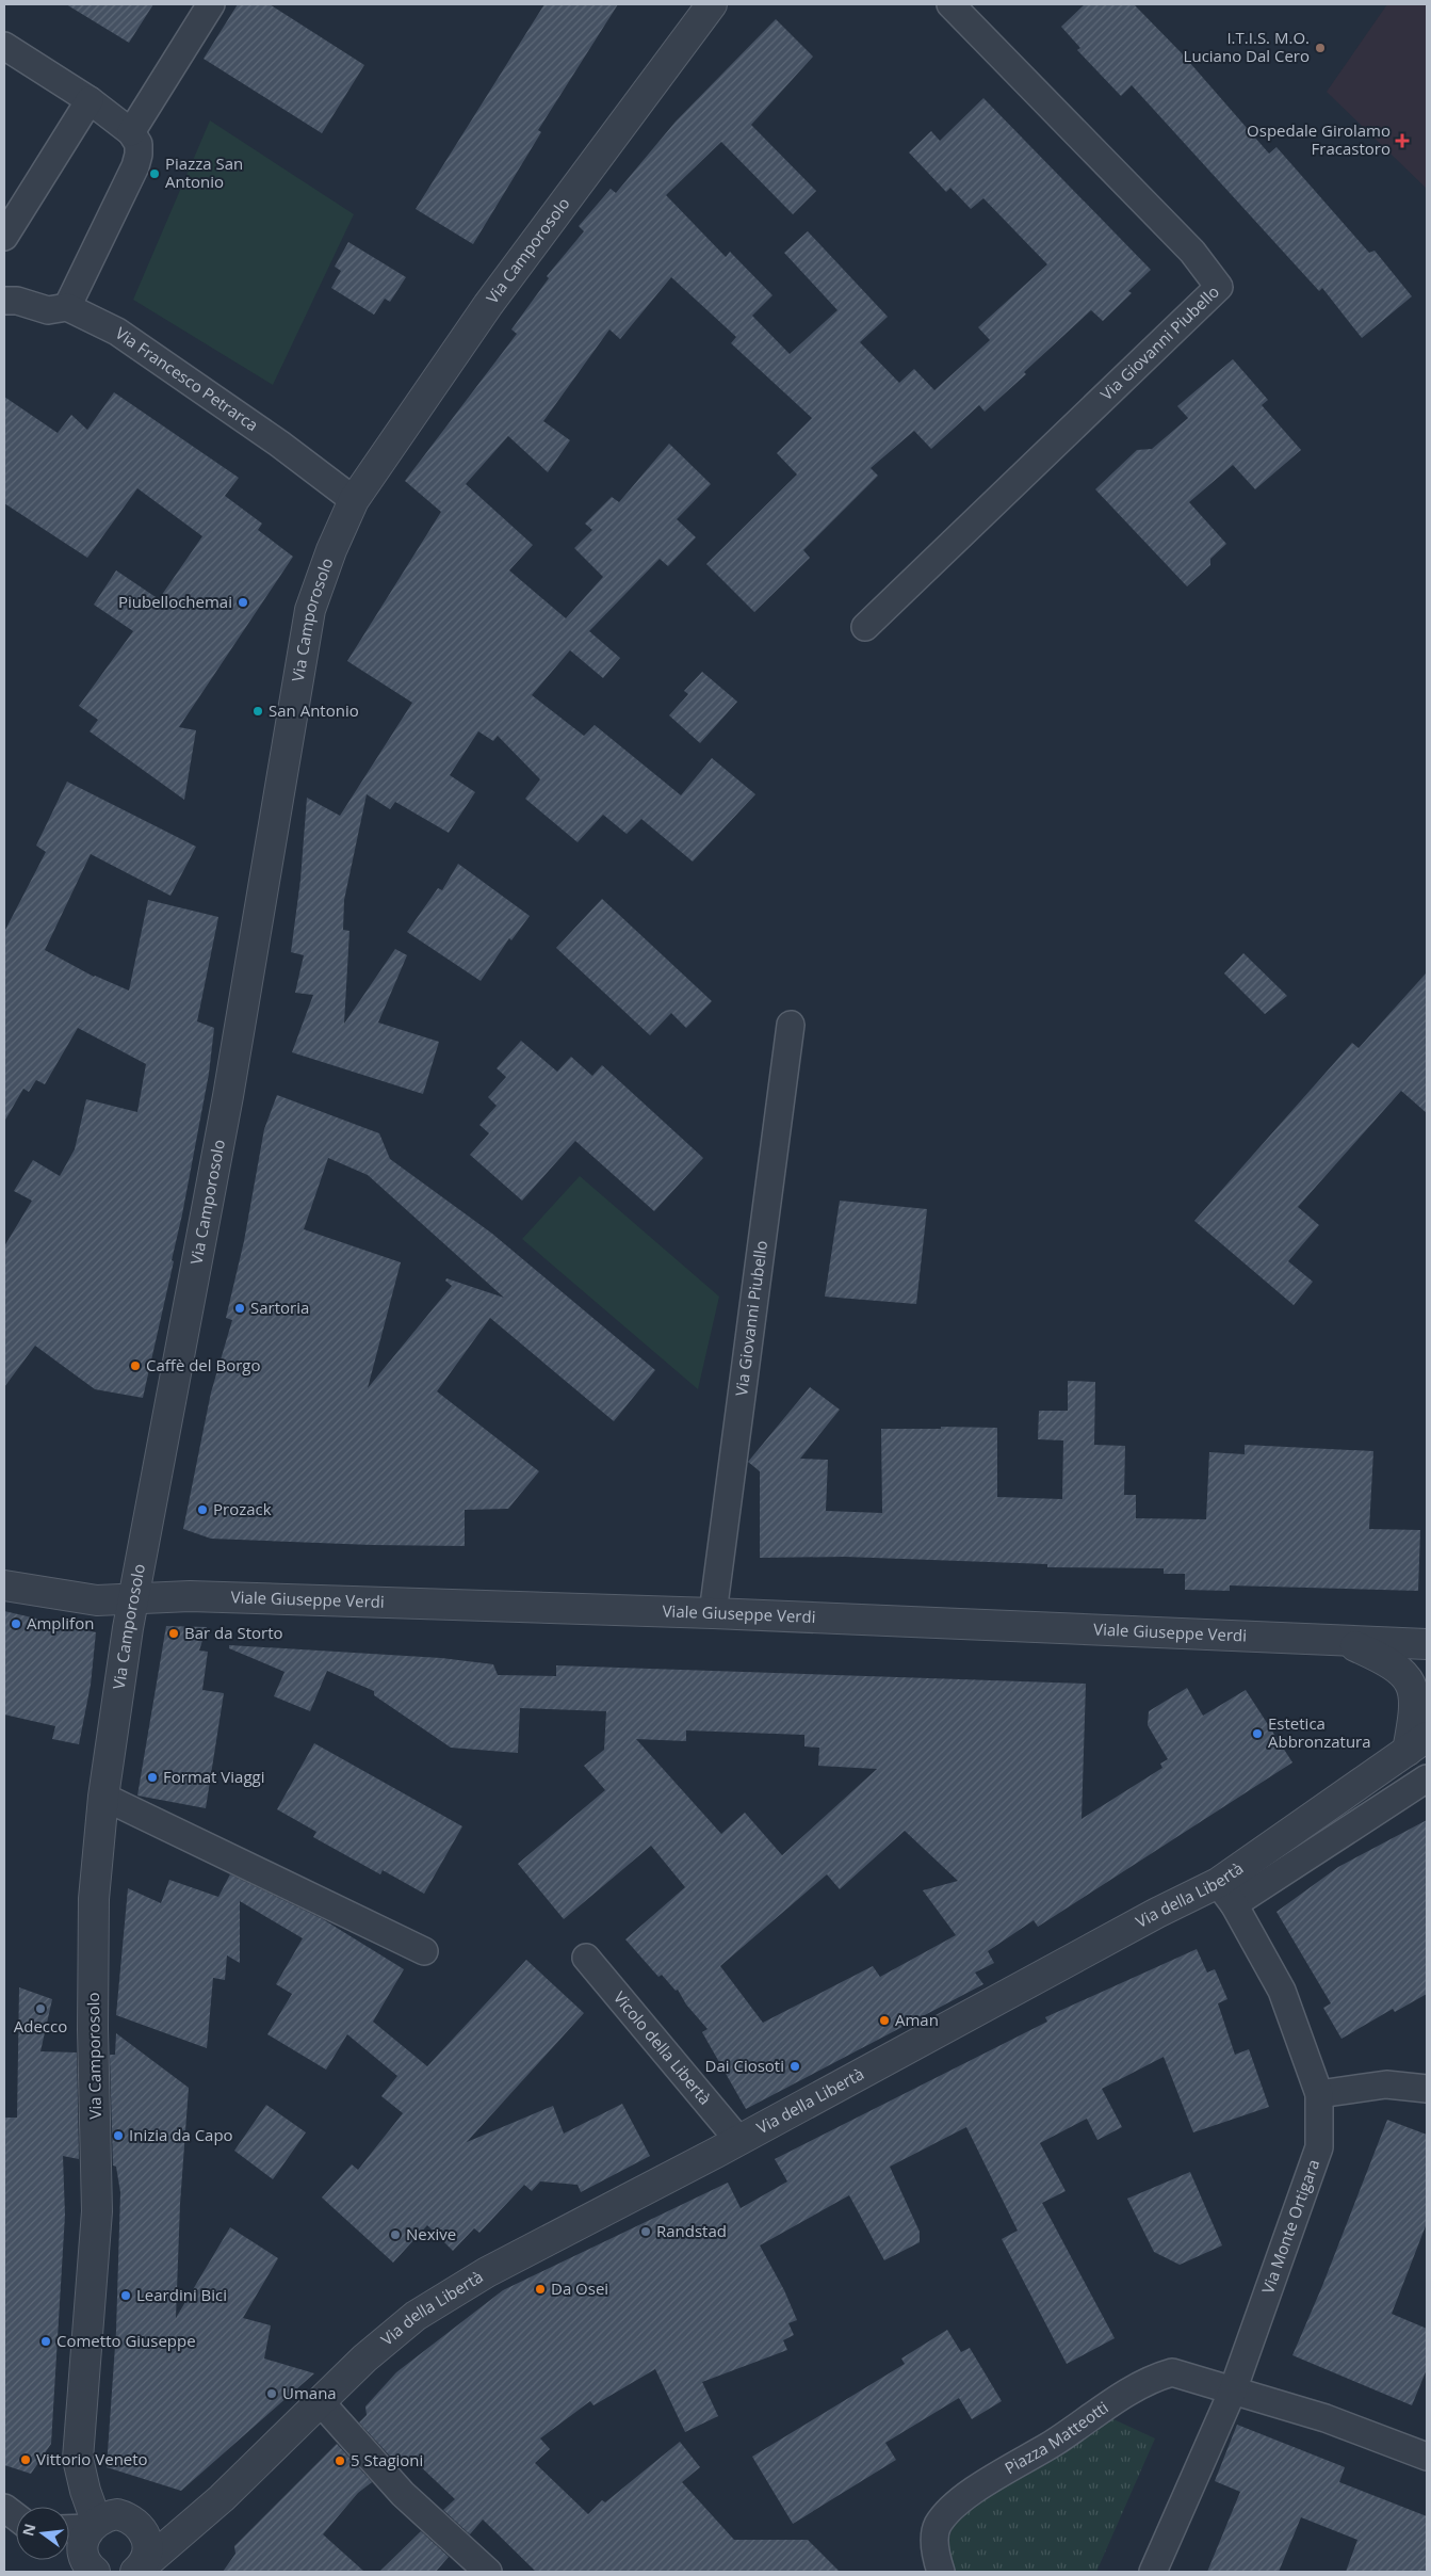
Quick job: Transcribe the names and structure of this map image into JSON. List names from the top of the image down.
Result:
{
  "streets": {
    "street": [
      "Via Camporosolo",
      "Via Giovanni Piubello",
      "Via Francesco Petrarca",
      "Viale Giuseppe Verdi",
      "Via della Libertà",
      "Vicolo della Libertà",
      "Via Monte Ortigara",
      "Piazza Matteotti"
    ]
  },
  "crossings": [
    ["Via Camporosolo", "Via Francesco Petrarca"],
    ["Via Camporosolo", "Viale Giuseppe Verdi"],
    ["Via Camporosolo", "Via della Libertà"],
    ["Via Giovanni Piubello", "Viale Giuseppe Verdi"],
    ["Viale Giuseppe Verdi", "Via della Libertà"],
    ["Via della Libertà", "Vicolo della Libertà"],
    ["Via della Libertà", "Via Monte Ortigara"],
    ["Via Monte Ortigara", "Piazza Matteotti"]
  ],
  "places": {
    "other": [
      "I.T.I.S. M.O. Luciano Dal Cero",
      "Piazza San Antonio",
      "Piubellochemai",
      "San Antonio",
      "Sartoria",
      "Caffè del Borgo",
      "Prozack",
      "Amplifon",
      "Bar da Storto",
      "Estetica Abbronzatura",
      "Format Viaggi",
      "Adecco",
      "Aman",
      "Dai Ciosoti",
      "Inizia da Capo",
      "Randstad",
      "Nexive",
      "Da Osei",
      "Leardini Bici",
      "Cometto Giuseppe",
      "Umana",
      "Vittorio Veneto",
      "5 Stagioni"
    ],
    "health": ["Ospedale Girolamo Fracastoro"]
  },
  "north": "left"
}
